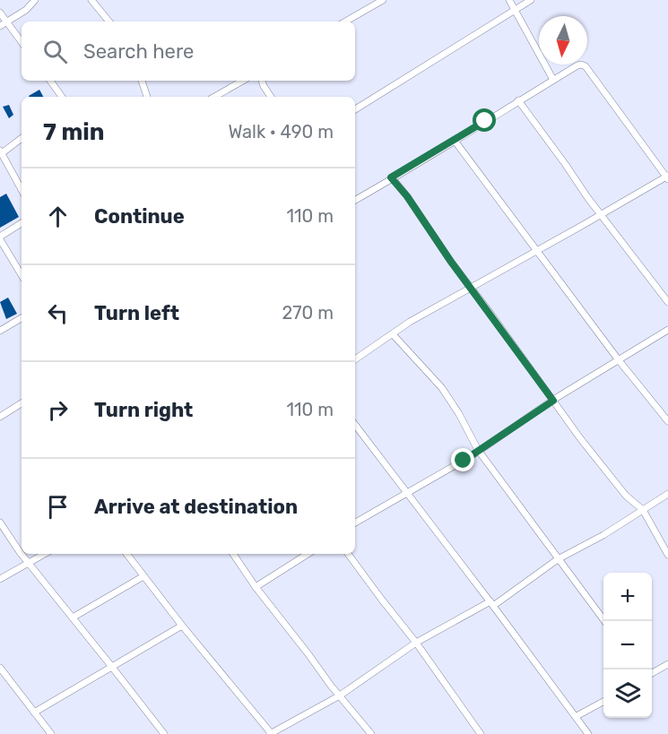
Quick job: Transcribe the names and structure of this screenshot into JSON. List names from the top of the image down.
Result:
{
  "north": "bottom",
  "page": {
    "search": "Search here",
    "heading": ["7 min", "Walk · 490 m"],
    "list": [
      ["Continue", "110 m"],
      ["Turn left", "270 m"],
      ["Turn right", "110 m"],
      "Arrive at destination"
    ],
    "map_buttons": ["+", "−"]
  }
}
